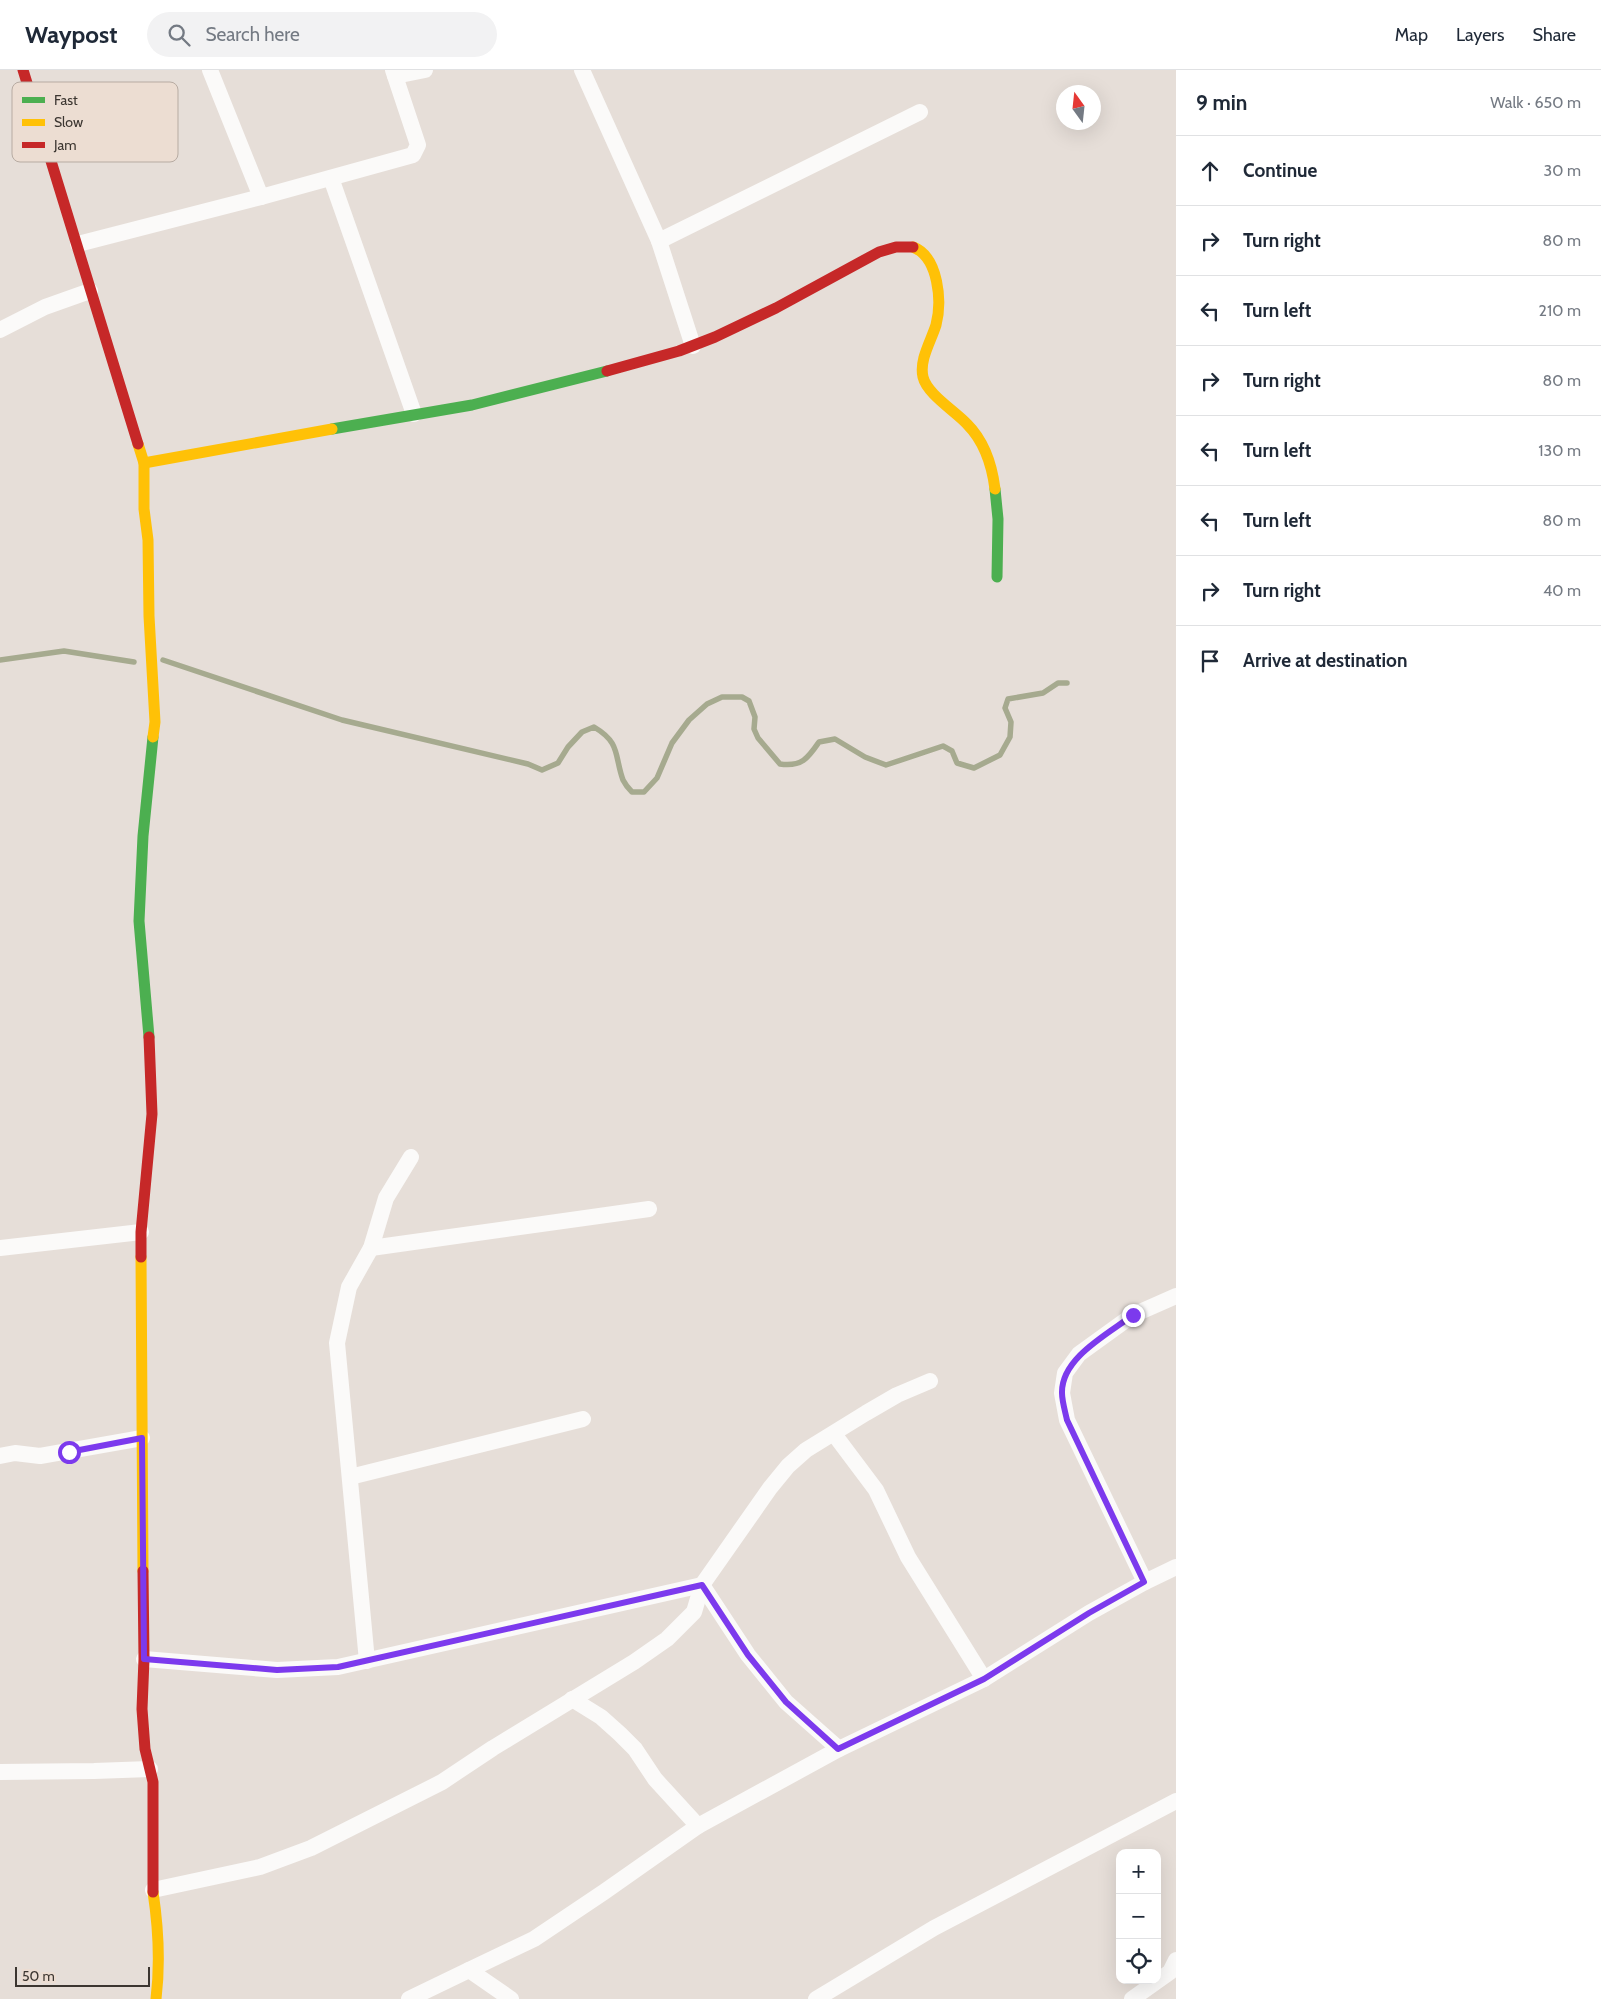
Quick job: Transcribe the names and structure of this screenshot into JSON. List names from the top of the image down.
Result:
{
  "legend": ["Fast", "Slow", "Jam"],
  "scale_bar": "50 m",
  "north": "top",
  "page": {
    "header": "Waypost",
    "search": "Search here",
    "nav": ["Map", "Layers", "Share"],
    "heading": ["9 min", "Walk · 650 m"],
    "list": [
      ["Continue", "30 m"],
      ["Turn right", "80 m"],
      ["Turn left", "210 m"],
      ["Turn right", "80 m"],
      ["Turn left", "130 m"],
      ["Turn left", "80 m"],
      ["Turn right", "40 m"],
      "Arrive at destination"
    ],
    "map_buttons": ["+", "−"],
    "scale": "50 m"
  }
}
